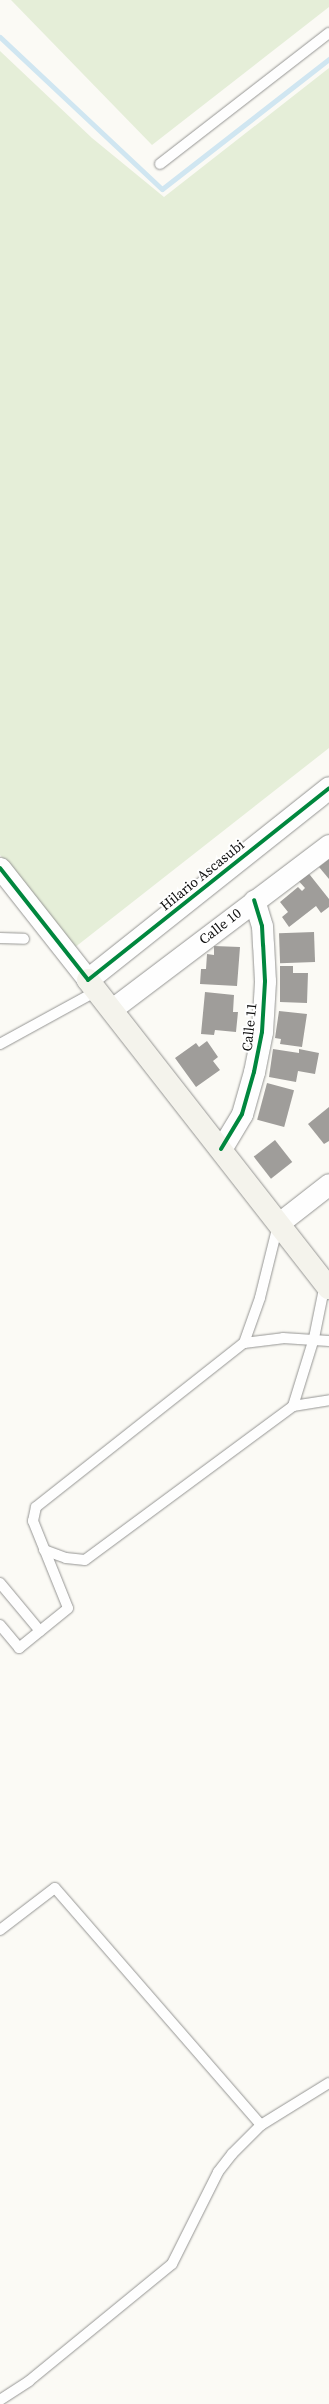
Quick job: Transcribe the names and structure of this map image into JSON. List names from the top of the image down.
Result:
{
  "streets": {
    "street": ["Hilario Ascasubi", "Calle 10", "Calle 11"]
  },
  "crossings": [
    ["Calle 10", "Calle 11"]
  ]
}
